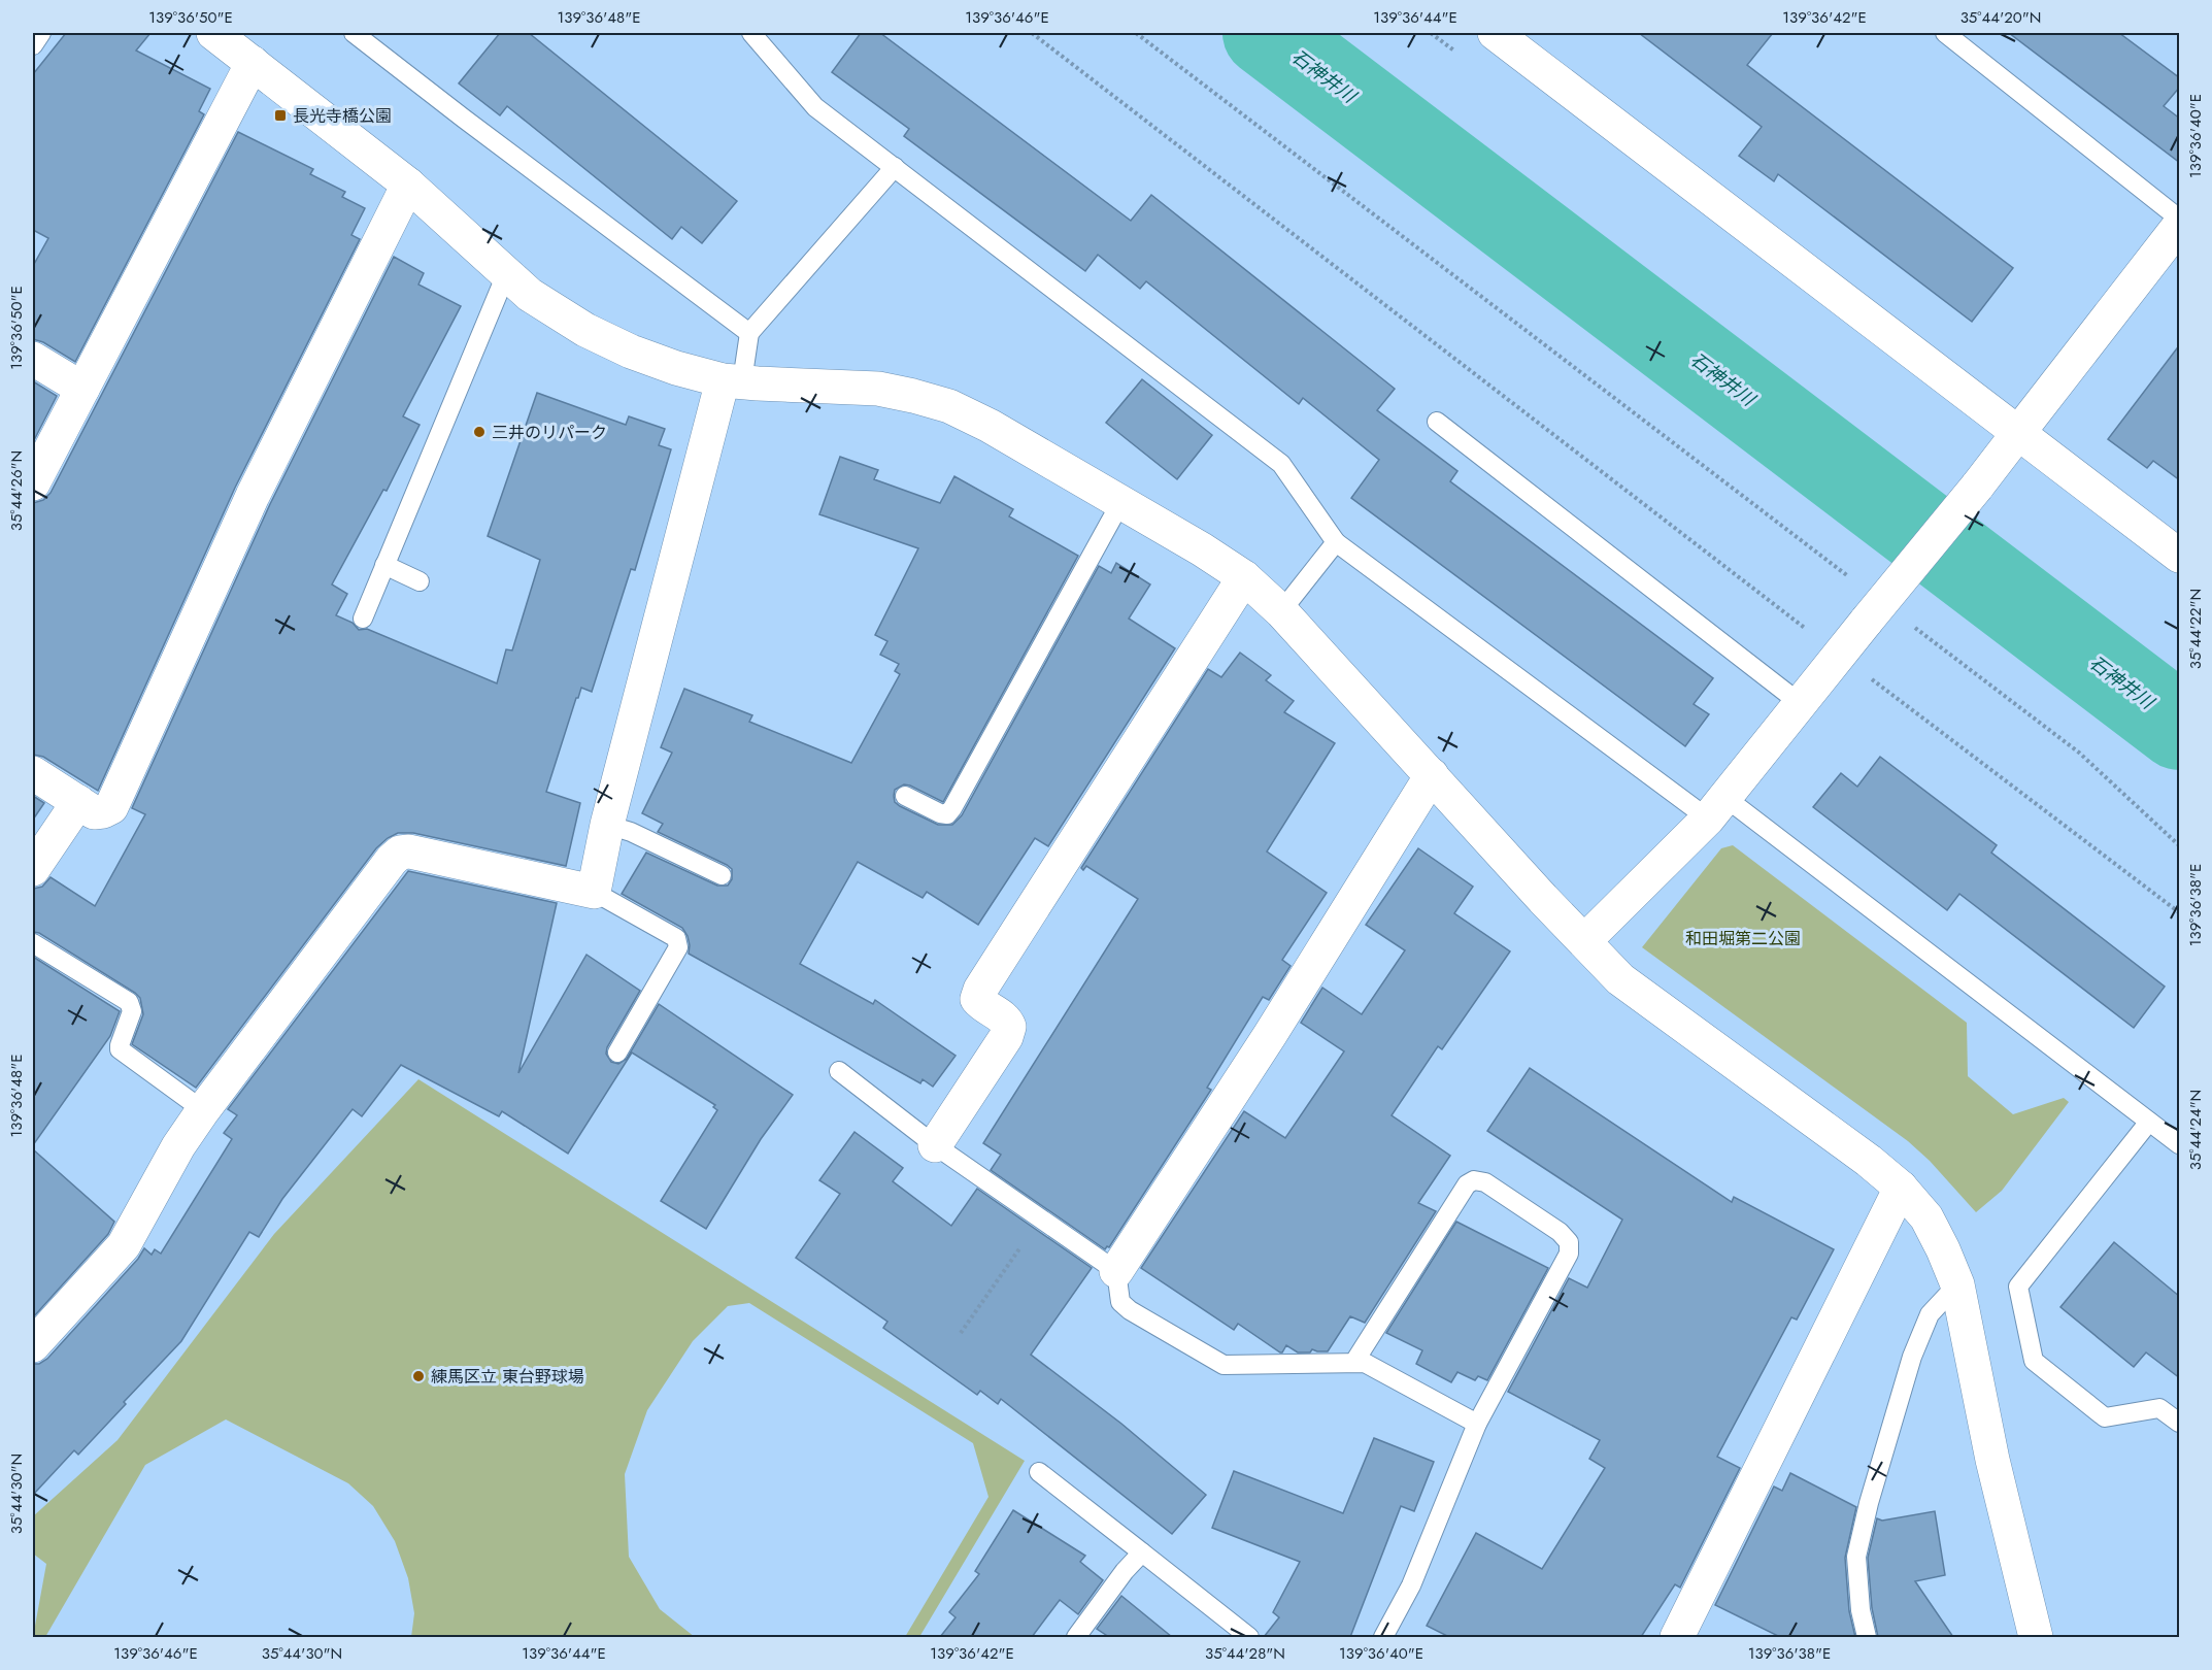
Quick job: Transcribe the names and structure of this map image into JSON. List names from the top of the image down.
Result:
{
  "water": ["石神井川"],
  "parks": ["和田堀第二公園"],
  "places": {
    "transit": ["長光寺橋公園"],
    "other": ["三井のリパーク", "練馬区立 東台野球場"]
  },
  "coordinates": [
    "139°36'50\"E",
    "139°36'48\"E",
    "139°36'46\"E",
    "139°36'44\"E",
    "139°36'42\"E",
    "35°44'20\"N",
    "139°36'40\"E",
    "35°44'26\"N",
    "35°44'22\"N",
    "139°36'38\"E",
    "35°44'24\"N",
    "35°44'30\"N",
    "35°44'28\"N"
  ]
}
